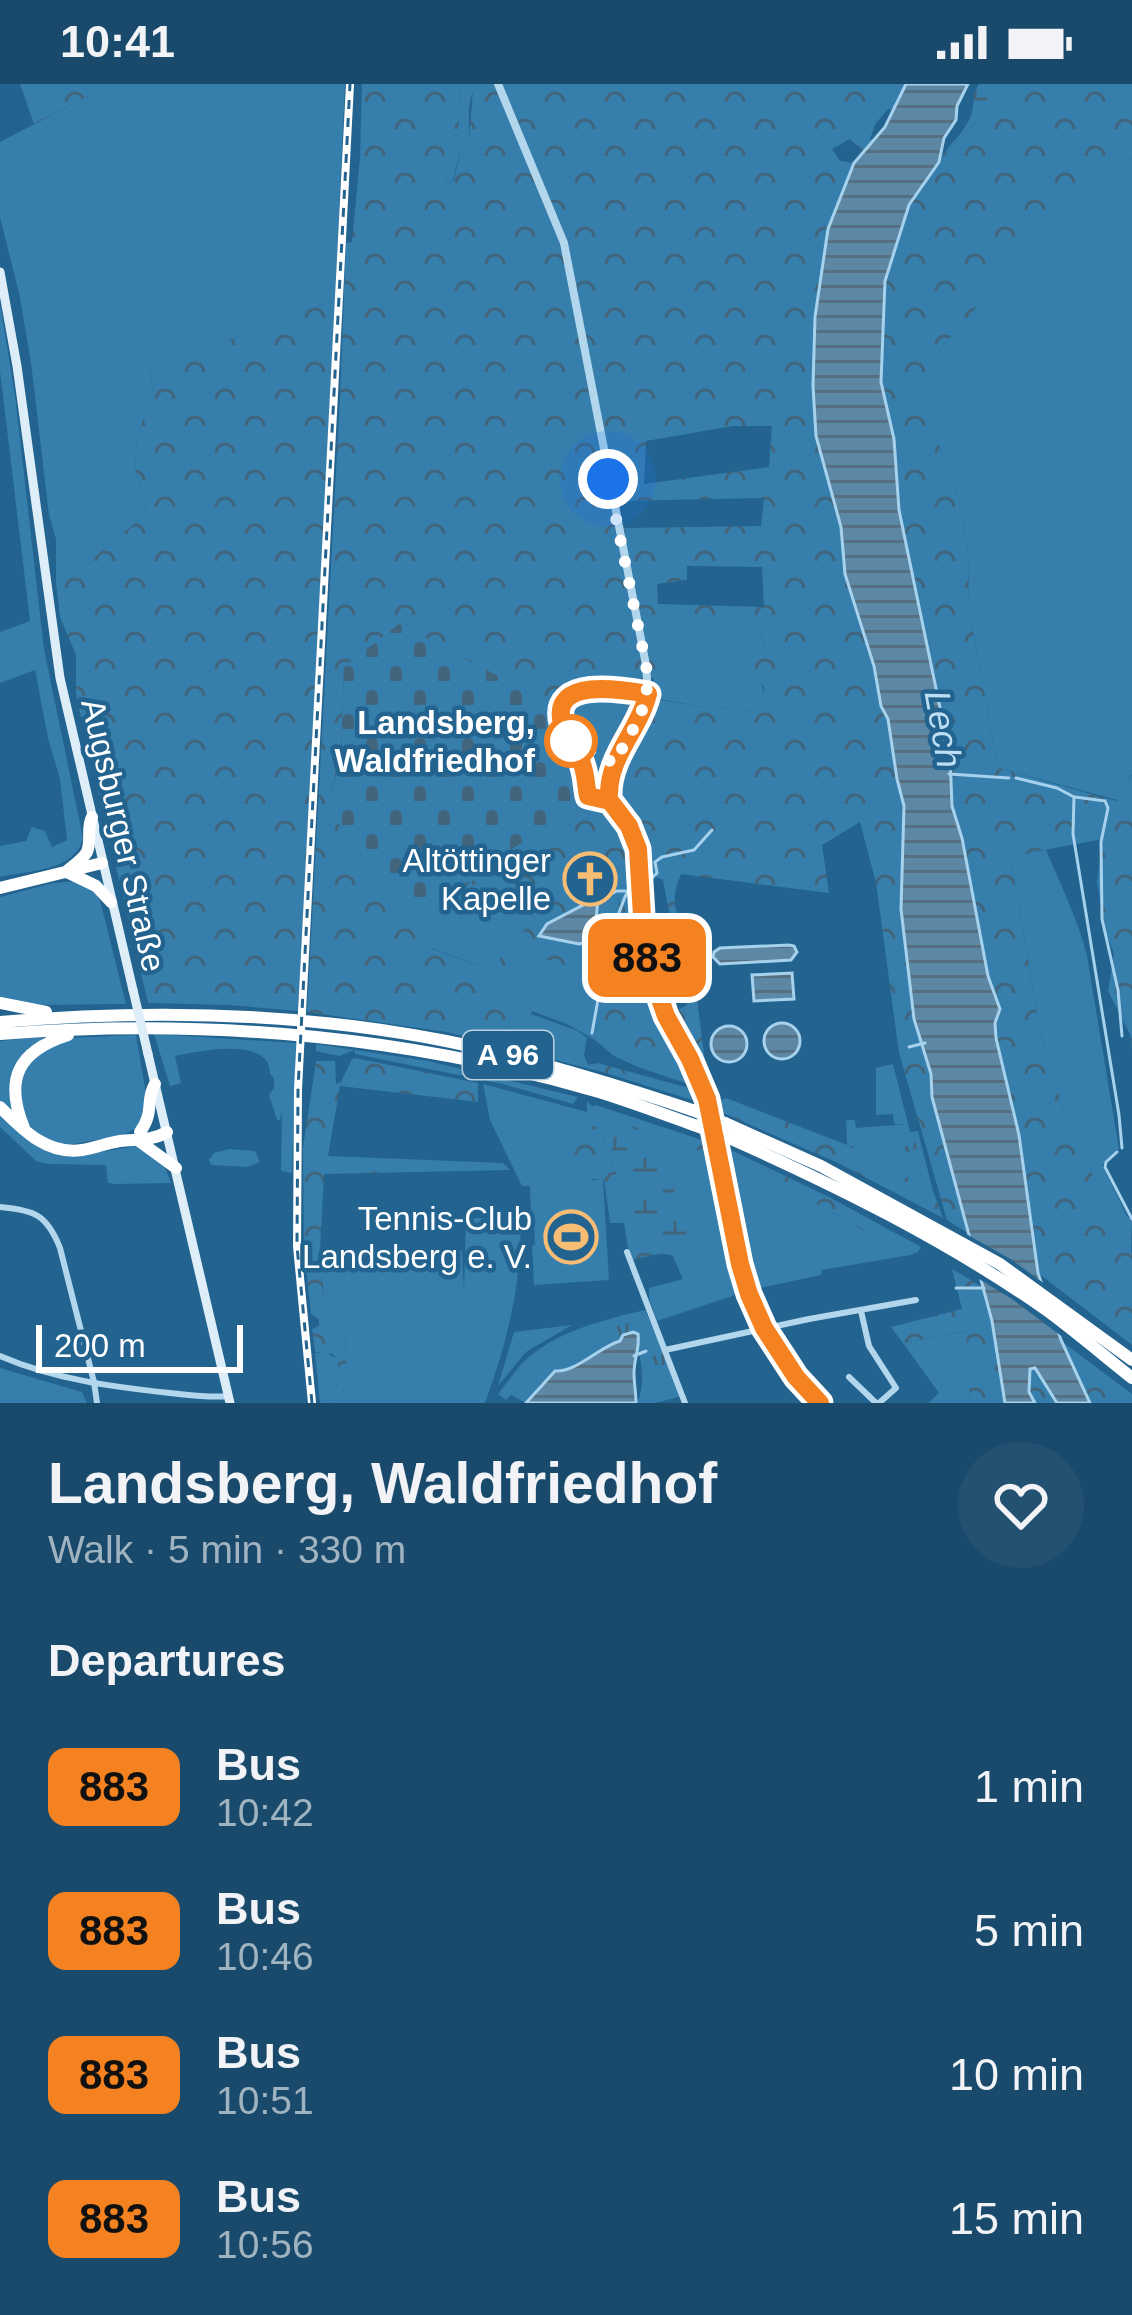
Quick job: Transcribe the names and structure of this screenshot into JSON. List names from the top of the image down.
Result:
{
  "streets": {
    "highway": ["A 96"],
    "main road": ["Augsburger Straße"]
  },
  "water": ["Lech"],
  "places": {
    "other": ["Landsberg, Waldfriedhof"],
    "church": ["Altöttinger Kapelle"],
    "sports": ["Tennis-Club Landsberg e. V."]
  },
  "lines": ["bus line 883"],
  "scale_bar": "200 m",
  "page": {
    "status": "10:41",
    "on_map": "883",
    "scale": "200 m",
    "heading": [
      ["Landsberg, Waldfriedhof", "Walk · 5 min · 330 m"],
      "Departures"
    ],
    "list": [
      {
        "mark": "883",
        "name": "Bus",
        "note": "10:42",
        "value": "1 min"
      },
      {
        "mark": "883",
        "name": "Bus",
        "note": "10:46",
        "value": "5 min"
      },
      {
        "mark": "883",
        "name": "Bus",
        "note": "10:51",
        "value": "10 min"
      },
      {
        "mark": "883",
        "name": "Bus",
        "note": "10:56",
        "value": "15 min"
      }
    ]
  }
}
